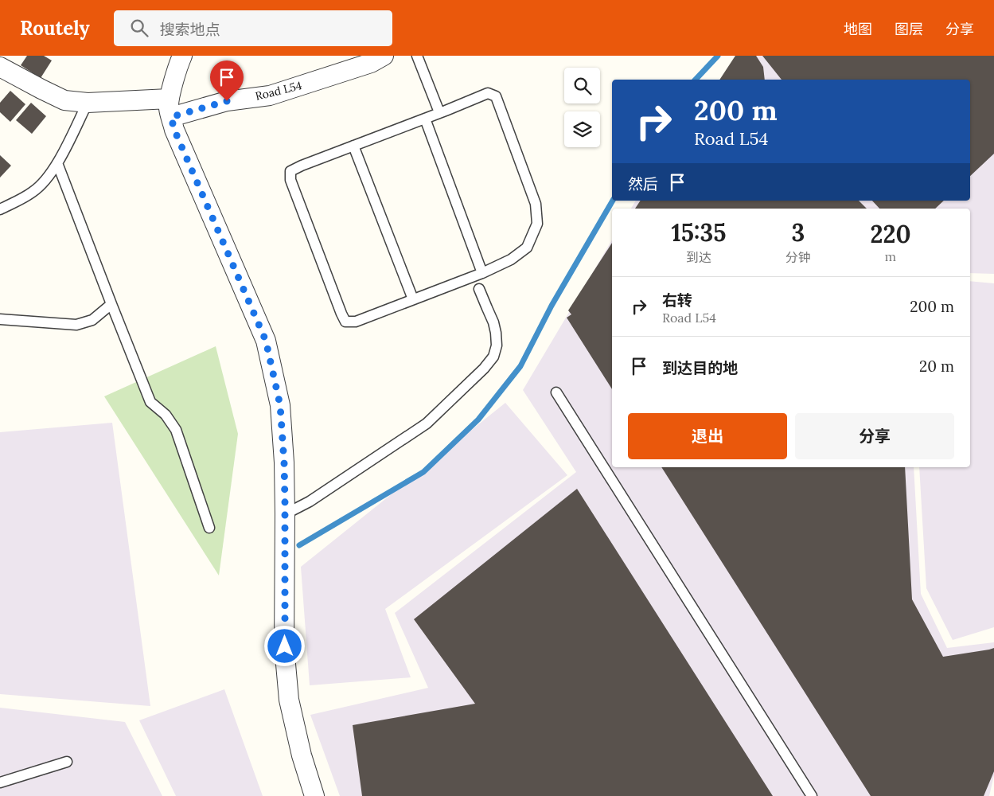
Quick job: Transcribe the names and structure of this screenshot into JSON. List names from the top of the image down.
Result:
{
  "streets": {
    "street": ["Road L54"]
  },
  "page": {
    "header": "Routely",
    "search": "搜索地点",
    "nav": ["地图", "图层", "分享"],
    "turn": ["200 m", "Road L54"],
    "then": "然后",
    "eta": [
      "15:35",
      "到达",
      "3",
      "分钟",
      "220",
      "m"
    ],
    "list": [
      {
        "name": "右转",
        "note": "Road L54",
        "value": "200 m"
      },
      {
        "name": "到达目的地",
        "value": "20 m"
      }
    ],
    "buttons": ["退出", "分享"]
  }
}
